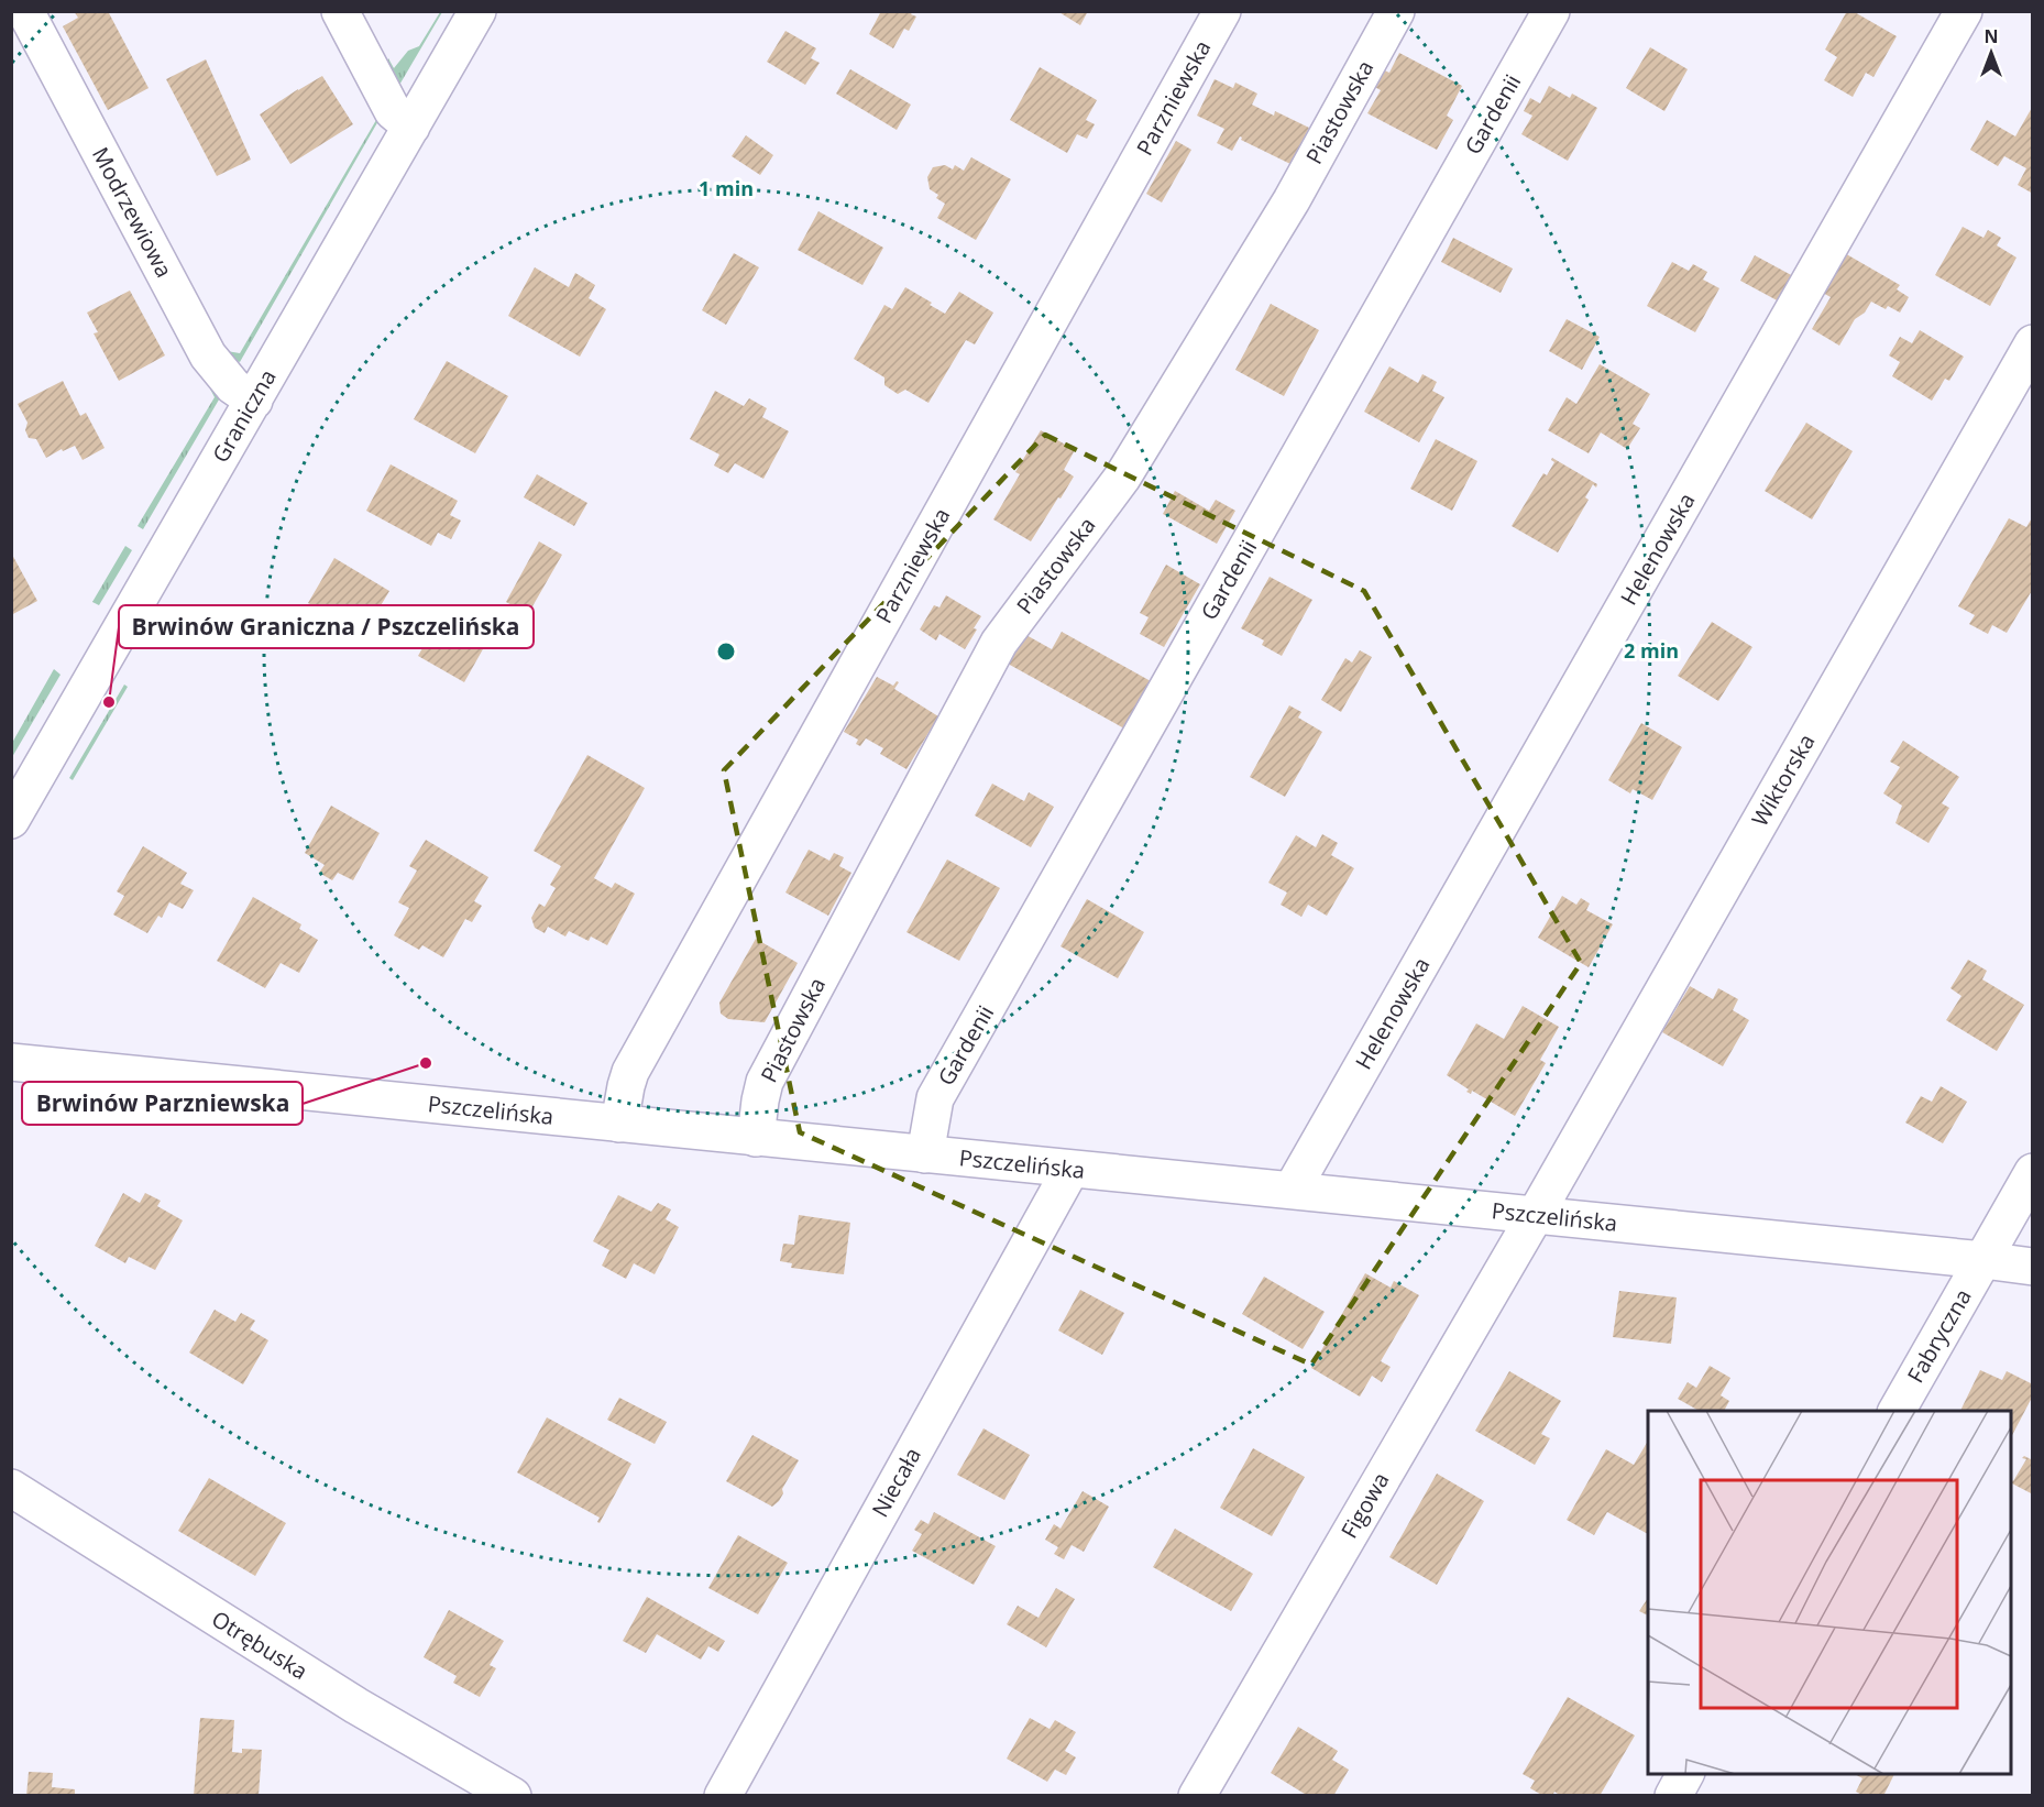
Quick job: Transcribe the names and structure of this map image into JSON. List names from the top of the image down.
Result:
{
  "streets": {
    "street": [
      "Parzniewska",
      "Piastowska",
      "Gardenii",
      "Modrzewiowa",
      "Graniczna",
      "Helenowska",
      "Wiktorska",
      "Pszczelińska",
      "Fabryczna",
      "Niecała",
      "Figowa",
      "Otrębuska"
    ]
  },
  "crossings": [
    ["Parzniewska", "Pszczelińska"],
    ["Piastowska", "Pszczelińska"],
    ["Gardenii", "Pszczelińska"],
    ["Modrzewiowa", "Graniczna"],
    ["Helenowska", "Pszczelińska"],
    ["Wiktorska", "Pszczelińska"],
    ["Wiktorska", "Figowa"],
    ["Pszczelińska", "Fabryczna"],
    ["Pszczelińska", "Niecała"],
    ["Pszczelińska", "Figowa"]
  ],
  "places": ["Brwinów Graniczna / Pszczelińska", "Brwinów Parzniewska"],
  "north": "top",
  "rings": ["1 min", "2 min"]
}
